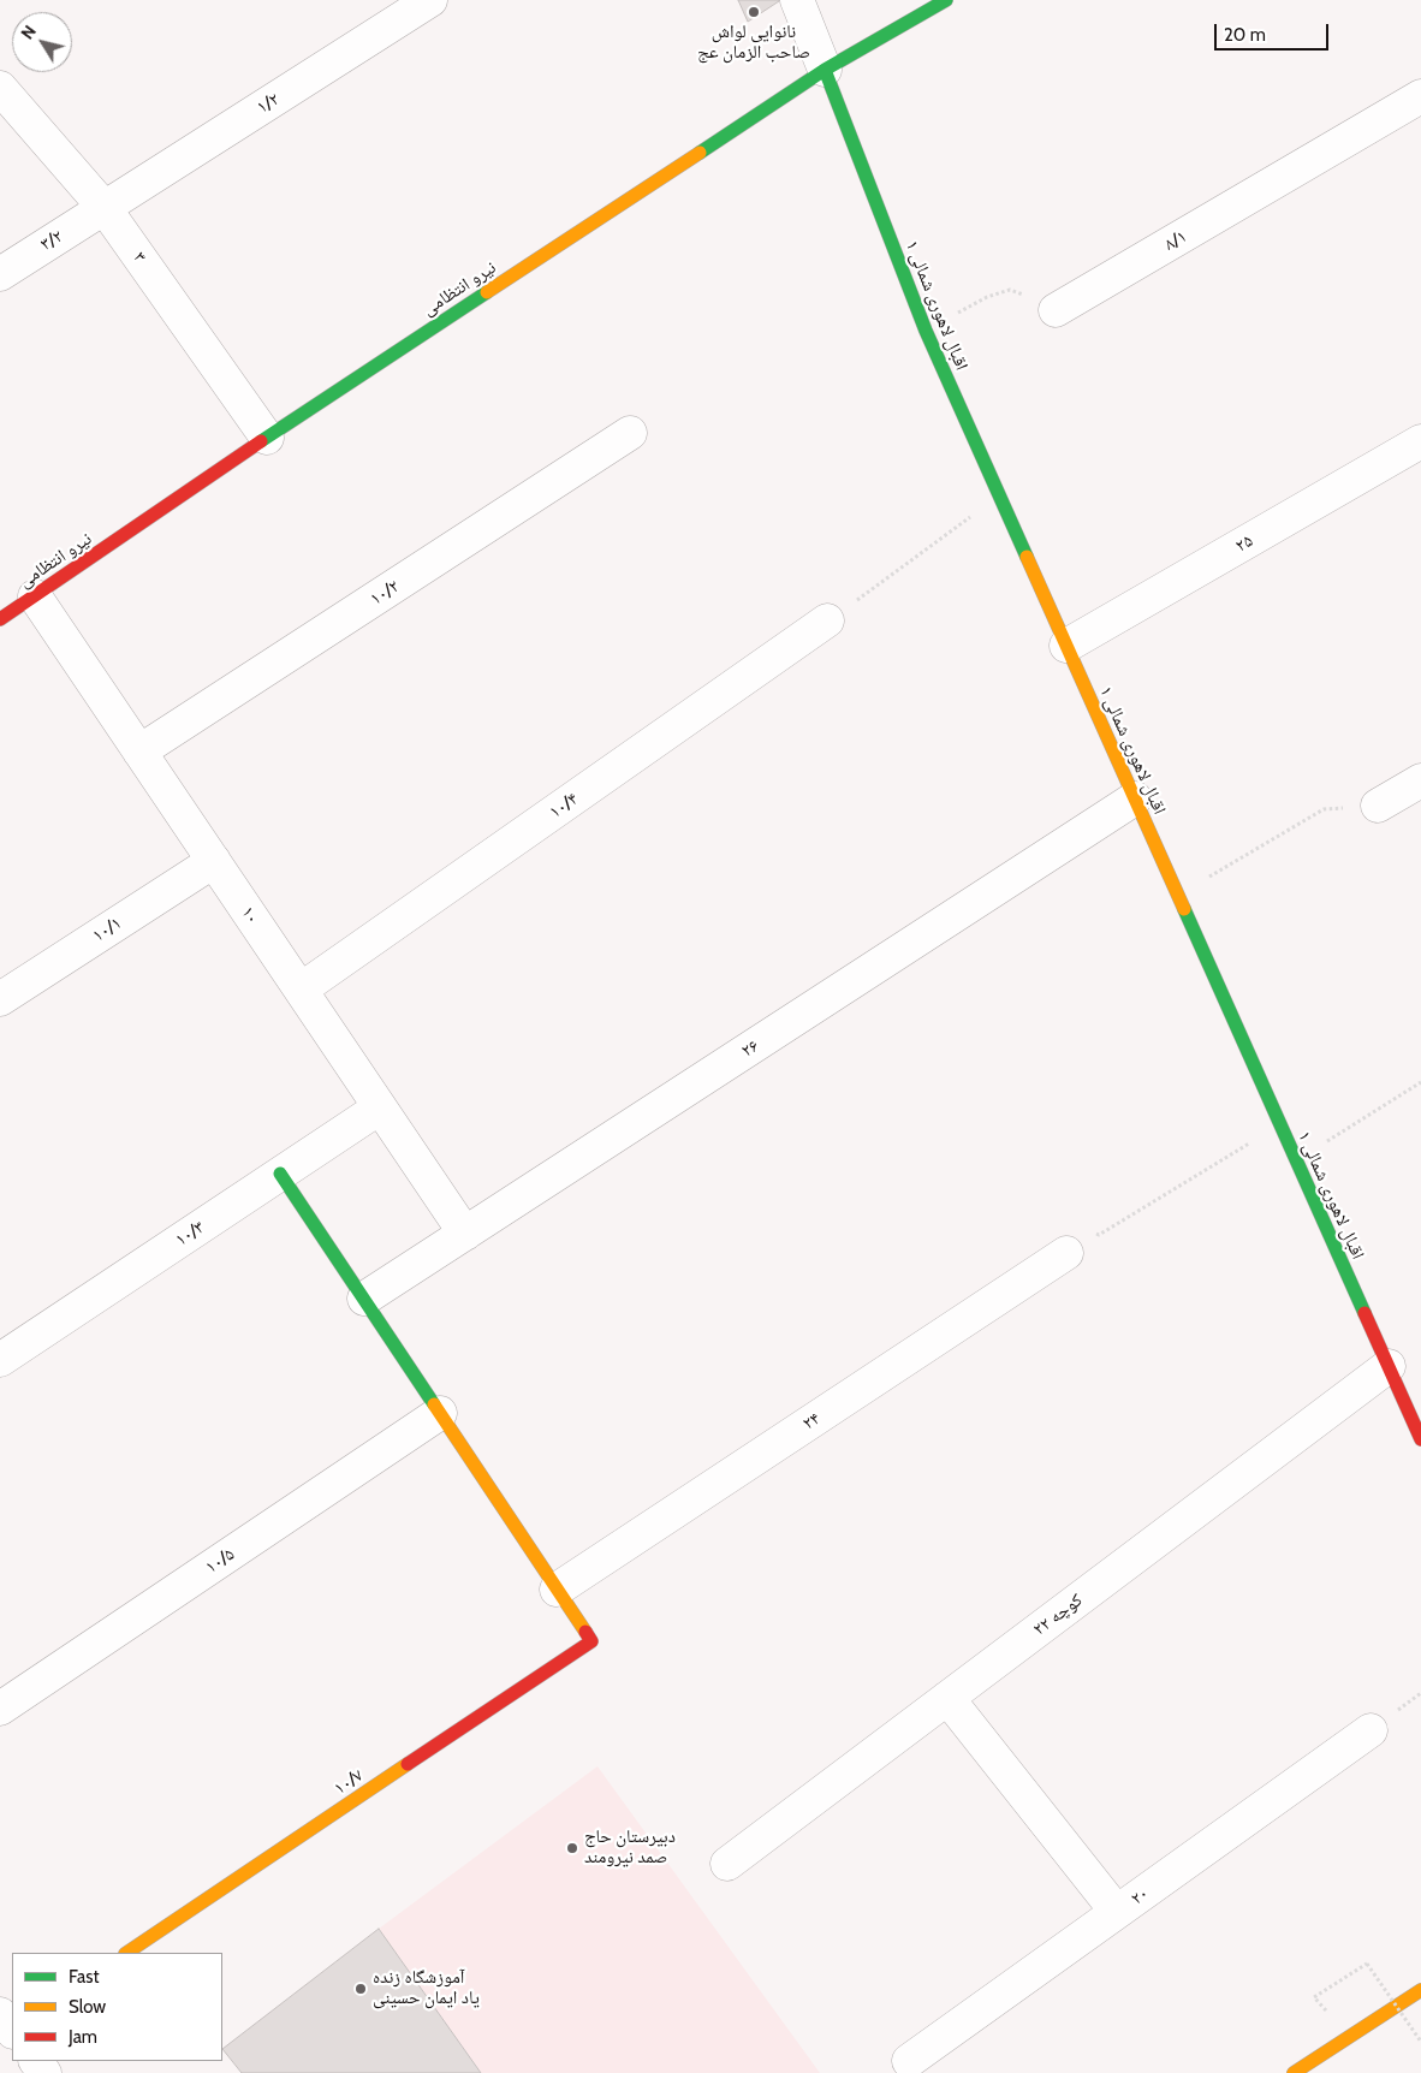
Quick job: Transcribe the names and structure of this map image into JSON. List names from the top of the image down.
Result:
{
  "streets": {
    "street": [
      "۱/۲",
      "۳/۲",
      "۸/۱",
      "۳",
      "نیرو انتظامی",
      "اقبال لاهوری شمالی ۱",
      "۲۵",
      "۱۰/۲",
      "۱۰/۴",
      "۱۰",
      "۱۰/۱",
      "۲۶",
      "۱۰/۳",
      "۲۴",
      "۱۰/۵",
      "کوچه ۲۲",
      "۱۰/۷",
      "۲۰"
    ]
  },
  "crossings": [
    ["۱/۲", "۳/۲"],
    ["۱/۲", "۳"],
    ["۳/۲", "۳"],
    ["۳", "نیرو انتظامی"],
    ["نیرو انتظامی", "اقبال لاهوری شمالی ۱"],
    ["نیرو انتظامی", "۱۰"],
    ["اقبال لاهوری شمالی ۱", "۲۵"],
    ["اقبال لاهوری شمالی ۱", "۲۶"],
    ["اقبال لاهوری شمالی ۱", "کوچه ۲۲"],
    ["۱۰/۲", "۱۰"],
    ["۱۰/۴", "۱۰"],
    ["۱۰", "۱۰/۱"],
    ["۱۰", "۲۶"],
    ["۱۰", "۱۰/۳"],
    ["۲۴", "۱۰/۷"]
  ],
  "places": ["نانوایی لواش صاحب الزمان عج", "دبیرستان حاج صمد نیرومند", "آموزشگاه زنده یاد ایمان حسینی"],
  "legend": ["Fast", "Slow", "Jam"],
  "scale_bar": "20 m",
  "north": "top left"
}
